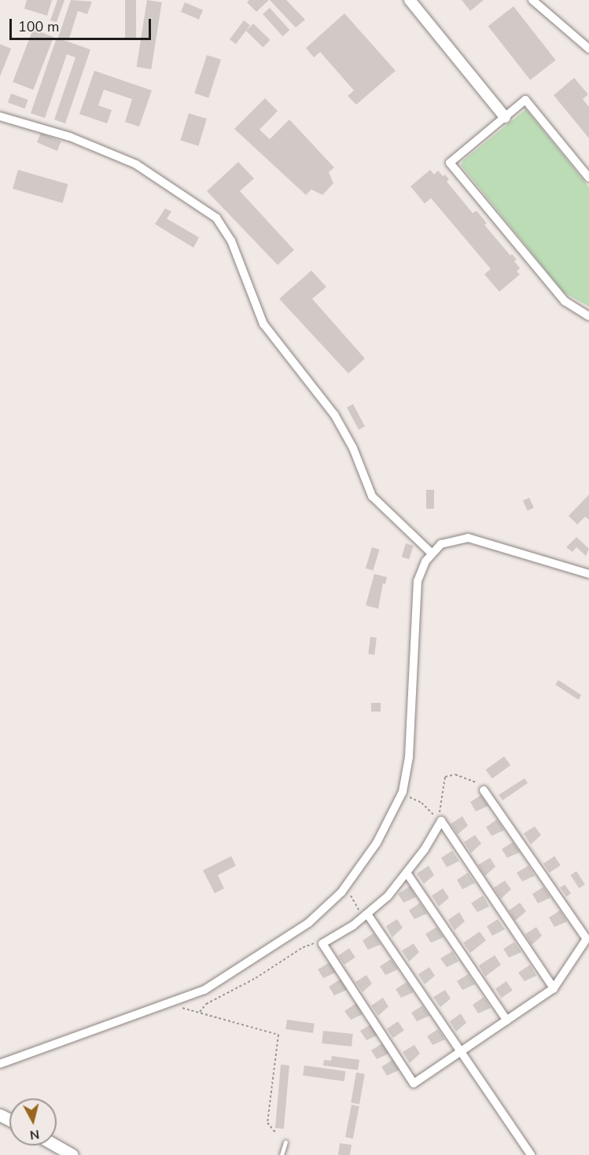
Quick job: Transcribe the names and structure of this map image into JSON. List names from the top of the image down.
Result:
{
  "scale_bar": "100 m",
  "north": "bottom"
}
